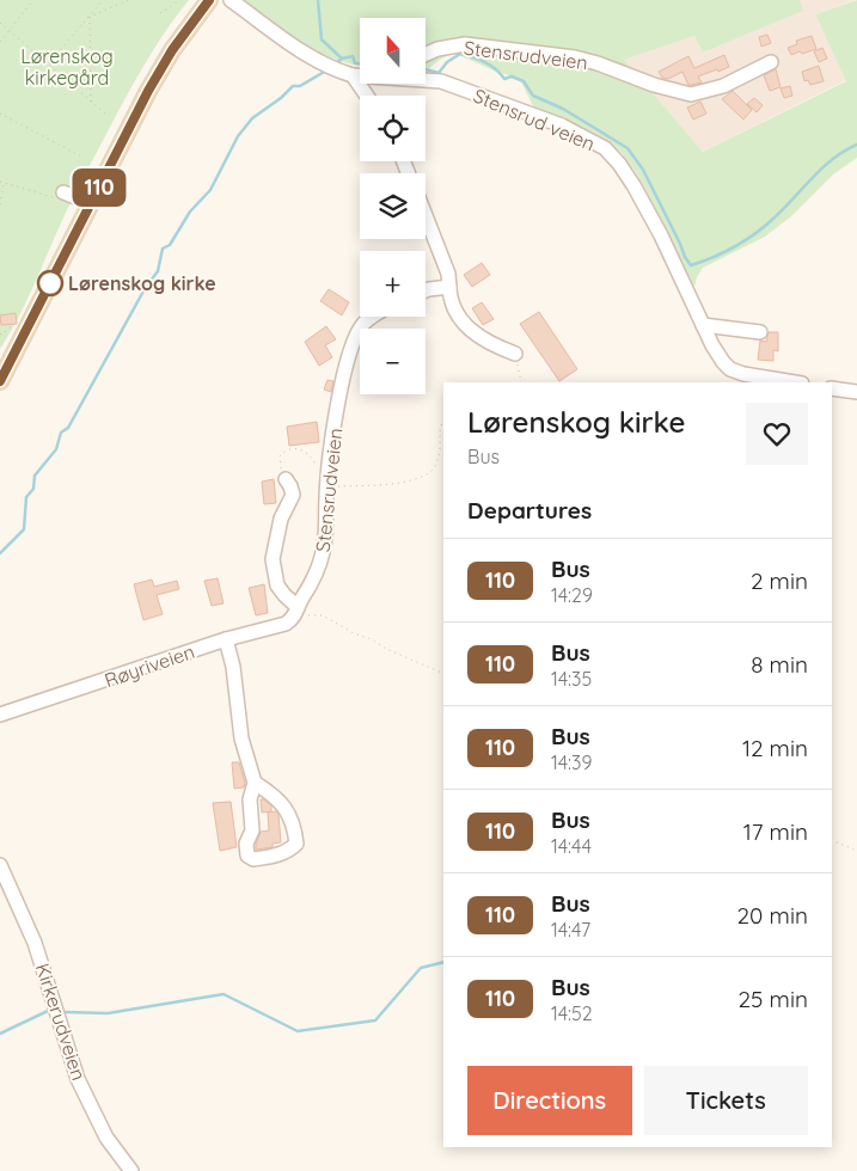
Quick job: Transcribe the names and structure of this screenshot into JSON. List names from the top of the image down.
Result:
{
  "streets": {
    "street": [
      "Stensrudveien",
      "Stensrud veien",
      "Røyriveien",
      "Kirkerudveien"
    ]
  },
  "crossings": [
    ["Stensrudveien", "Røyriveien"]
  ],
  "parks": ["Lørenskog kirkegård"],
  "places": ["Lørenskog kirke"],
  "lines": ["bus line 110"],
  "north": "top",
  "page": {
    "on_map": "110",
    "map_buttons": ["+", "−"],
    "heading": [
      ["Lørenskog kirke", "Bus"],
      "Departures"
    ],
    "list": [
      {
        "mark": "110",
        "name": "Bus",
        "note": "14:29",
        "value": "2 min"
      },
      {
        "mark": "110",
        "name": "Bus",
        "note": "14:35",
        "value": "8 min"
      },
      {
        "mark": "110",
        "name": "Bus",
        "note": "14:39",
        "value": "12 min"
      },
      {
        "mark": "110",
        "name": "Bus",
        "note": "14:44",
        "value": "17 min"
      },
      {
        "mark": "110",
        "name": "Bus",
        "note": "14:47",
        "value": "20 min"
      },
      {
        "mark": "110",
        "name": "Bus",
        "note": "14:52",
        "value": "25 min"
      }
    ],
    "buttons": ["Directions", "Tickets"]
  }
}
